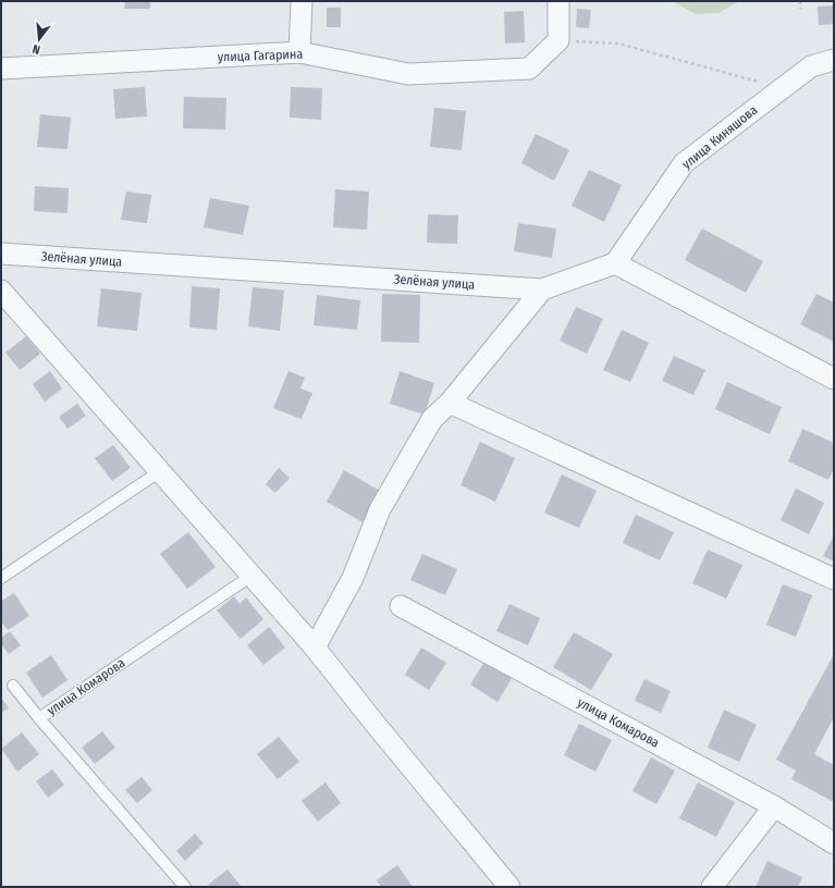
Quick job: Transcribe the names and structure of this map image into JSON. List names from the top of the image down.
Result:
{
  "streets": {
    "street": [
      "улица Гагарина",
      "улица Киняшова",
      "Зелёная улица",
      "улица Комарова"
    ]
  },
  "crossings": [
    ["улица Киняшова", "Зелёная улица"]
  ],
  "north": "bottom"
}
